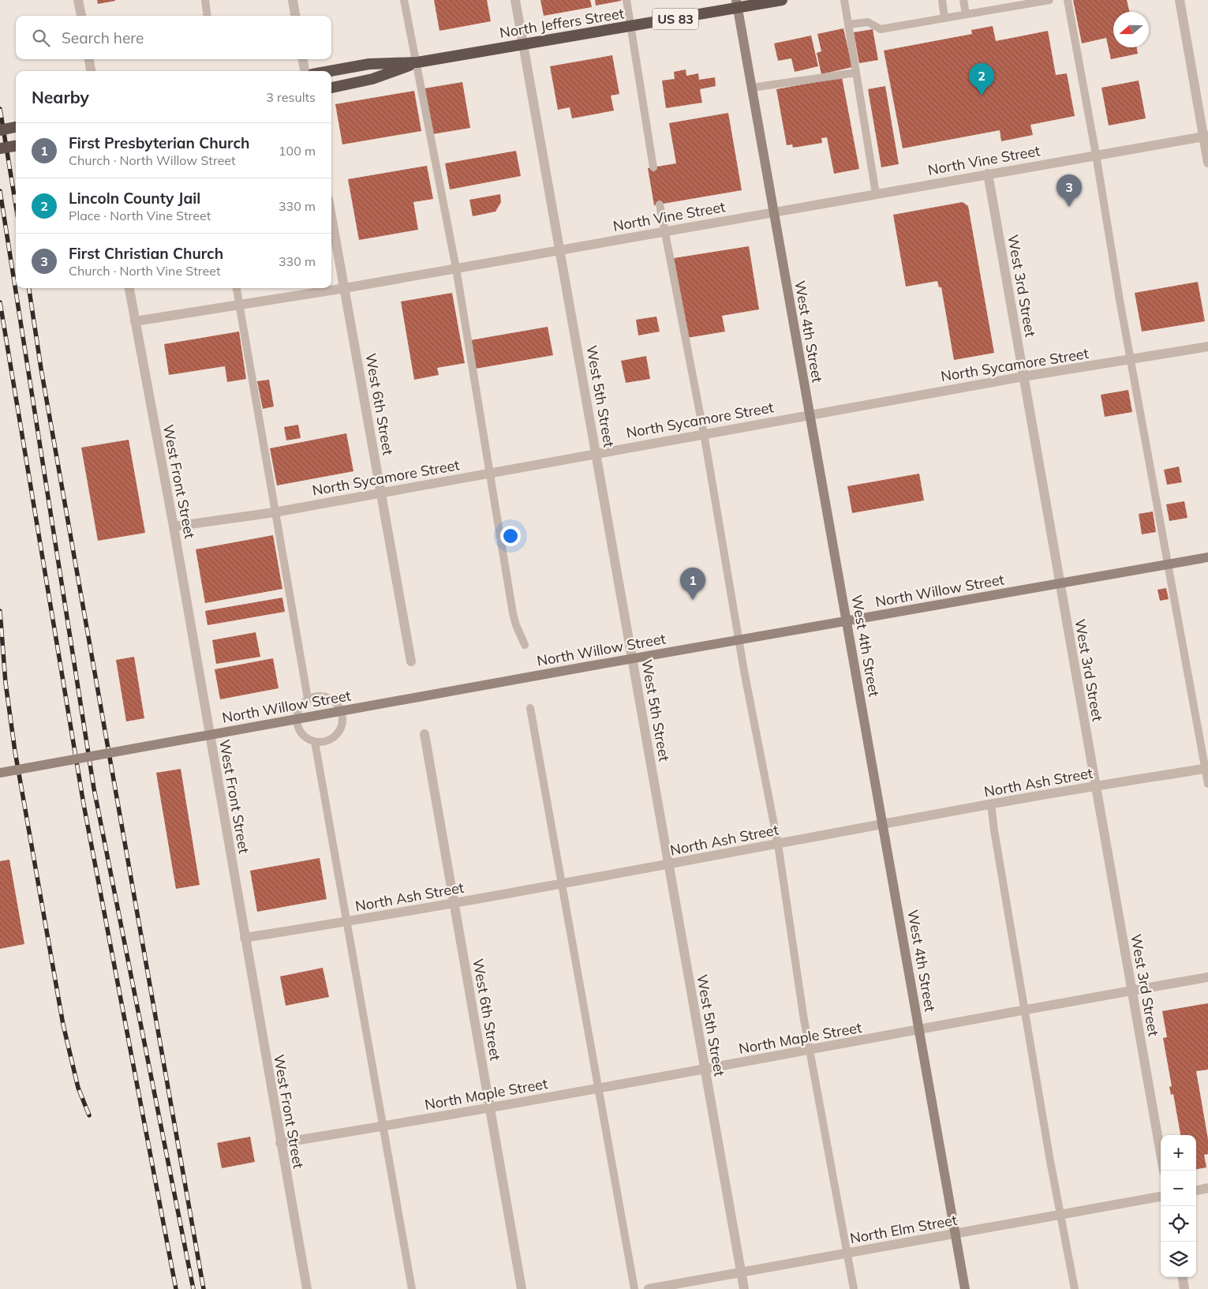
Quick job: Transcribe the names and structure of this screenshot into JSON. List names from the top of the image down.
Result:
{
  "streets": {
    "highway": ["US 83", "North Jeffers Street"],
    "main road": ["West 4th Street", "North Willow Street"],
    "street": [
      "North Vine Street",
      "West 3rd Street",
      "North Sycamore Street",
      "West 5th Street",
      "West 6th Street",
      "West Front Street",
      "North Ash Street",
      "North Maple Street",
      "North Elm Street"
    ]
  },
  "crossings": [
    ["North Jeffers Street", "West 4th Street"],
    ["North Jeffers Street", "West 5th Street"],
    ["North Vine Street", "West 3rd Street"],
    ["North Vine Street", "West 4th Street"],
    ["North Vine Street", "West 5th Street"],
    ["North Vine Street", "West 6th Street"],
    ["North Vine Street", "West Front Street"],
    ["West 3rd Street", "North Sycamore Street"],
    ["West 3rd Street", "North Willow Street"],
    ["West 3rd Street", "North Ash Street"],
    ["West 3rd Street", "North Maple Street"],
    ["West 4th Street", "North Sycamore Street"],
    ["West 4th Street", "North Willow Street"],
    ["West 4th Street", "North Ash Street"],
    ["West 4th Street", "North Maple Street"],
    ["West 4th Street", "North Elm Street"],
    ["North Sycamore Street", "West 5th Street"],
    ["North Sycamore Street", "West 6th Street"],
    ["North Sycamore Street", "West Front Street"],
    ["West 5th Street", "North Willow Street"],
    ["West 5th Street", "North Ash Street"],
    ["West 5th Street", "North Maple Street"],
    ["West 5th Street", "North Elm Street"],
    ["West 6th Street", "North Ash Street"],
    ["West 6th Street", "North Maple Street"],
    ["West Front Street", "North Willow Street"],
    ["West Front Street", "North Ash Street"],
    ["West Front Street", "North Maple Street"]
  ],
  "north": "left",
  "page": {
    "search": "Search here",
    "pins": ["2", "3", "1"],
    "heading": ["Nearby", "3 results"],
    "list": [
      {
        "mark": "1",
        "name": "First Presbyterian Church",
        "note": "Church · North Willow Street",
        "value": "100 m"
      },
      {
        "mark": "2",
        "name": "Lincoln County Jail",
        "note": "Place · North Vine Street",
        "value": "330 m"
      },
      {
        "mark": "3",
        "name": "First Christian Church",
        "note": "Church · North Vine Street",
        "value": "330 m"
      }
    ],
    "map_buttons": ["+", "−"]
  }
}
